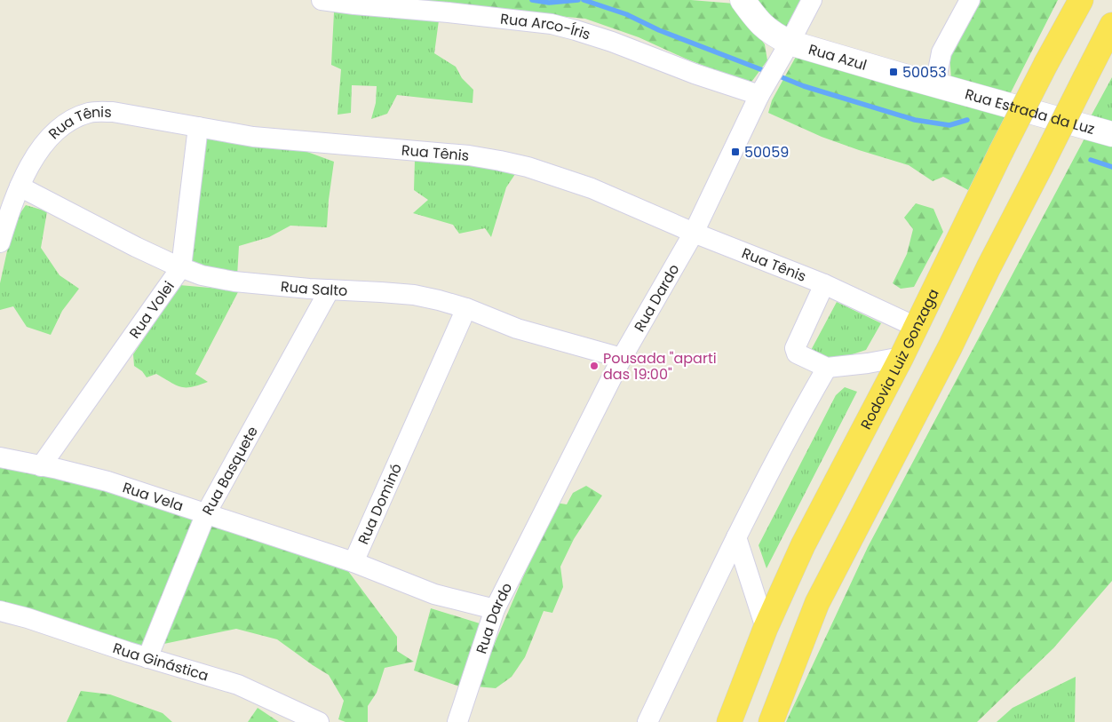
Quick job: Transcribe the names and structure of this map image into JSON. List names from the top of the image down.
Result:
{
  "streets": {
    "highway": ["Rodovia Luiz Gonzaga"],
    "main road": ["Rua Azul", "Rua Estrada da Luz"],
    "street": [
      "Rua Arco-Íris",
      "Rua Tênis",
      "Rua Salto",
      "Rua Dardo",
      "Rua Volei",
      "Rua Basquete",
      "Rua Vela",
      "Rua Dominó",
      "Rua Ginástica"
    ]
  },
  "crossings": [
    ["Rua Arco-Íris", "Rua Dardo"],
    ["Rua Azul", "Rua Estrada da Luz"],
    ["Rua Azul", "Rua Dardo"],
    ["Rua Tênis", "Rua Salto"],
    ["Rua Tênis", "Rua Dardo"],
    ["Rua Tênis", "Rua Volei"],
    ["Rua Tênis", "Rodovia Luiz Gonzaga"],
    ["Rua Salto", "Rua Dardo"],
    ["Rua Salto", "Rua Volei"],
    ["Rua Salto", "Rua Basquete"],
    ["Rua Salto", "Rua Dominó"],
    ["Rua Dardo", "Rua Dominó"],
    ["Rua Volei", "Rua Vela"],
    ["Rua Basquete", "Rua Vela"],
    ["Rua Basquete", "Rua Ginástica"],
    ["Rua Vela", "Rua Dominó"]
  ],
  "places": {
    "transit": ["50053", "50059"],
    "other": ["Pousada \"aparti das 19:00\""]
  }
}
